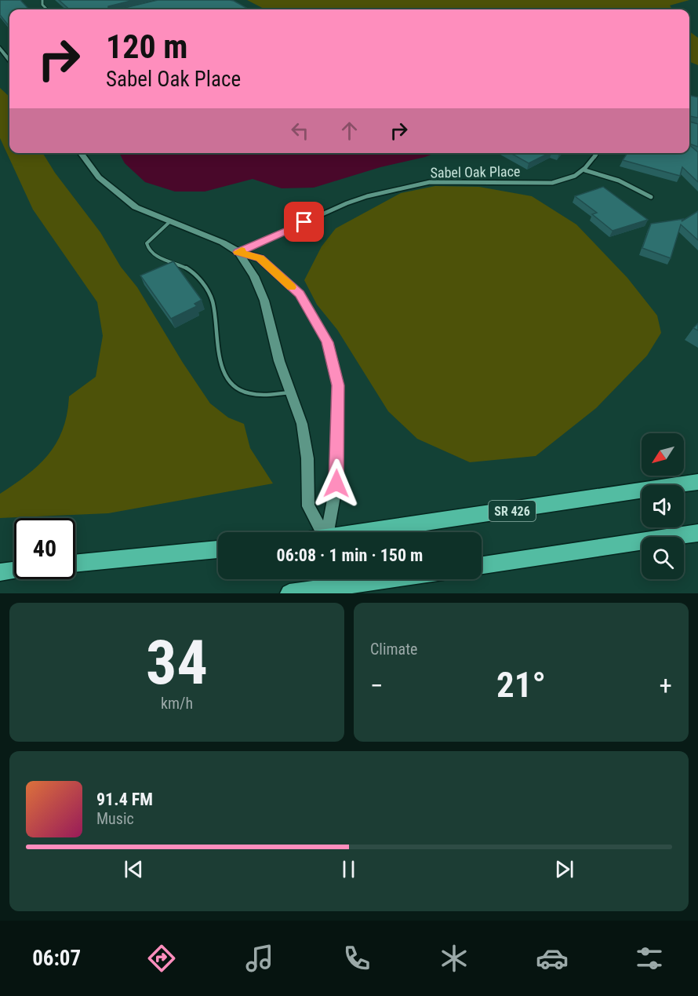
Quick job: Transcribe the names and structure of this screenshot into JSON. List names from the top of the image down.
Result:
{
  "streets": {
    "main road": ["SR 426"],
    "street": ["Sabel Oak Place"]
  },
  "north": "bottom left",
  "page": {
    "turn": ["120 m", "Sabel Oak Place"],
    "limit": "40",
    "trip": "06:08 · 1 min · 150 m",
    "tile": [
      ["34", "km/h"],
      "Climate"
    ],
    "heat": ["−", "21°", "+"],
    "song": ["91.4 FM", "Music"],
    "tabs": "06:07"
  }
}
